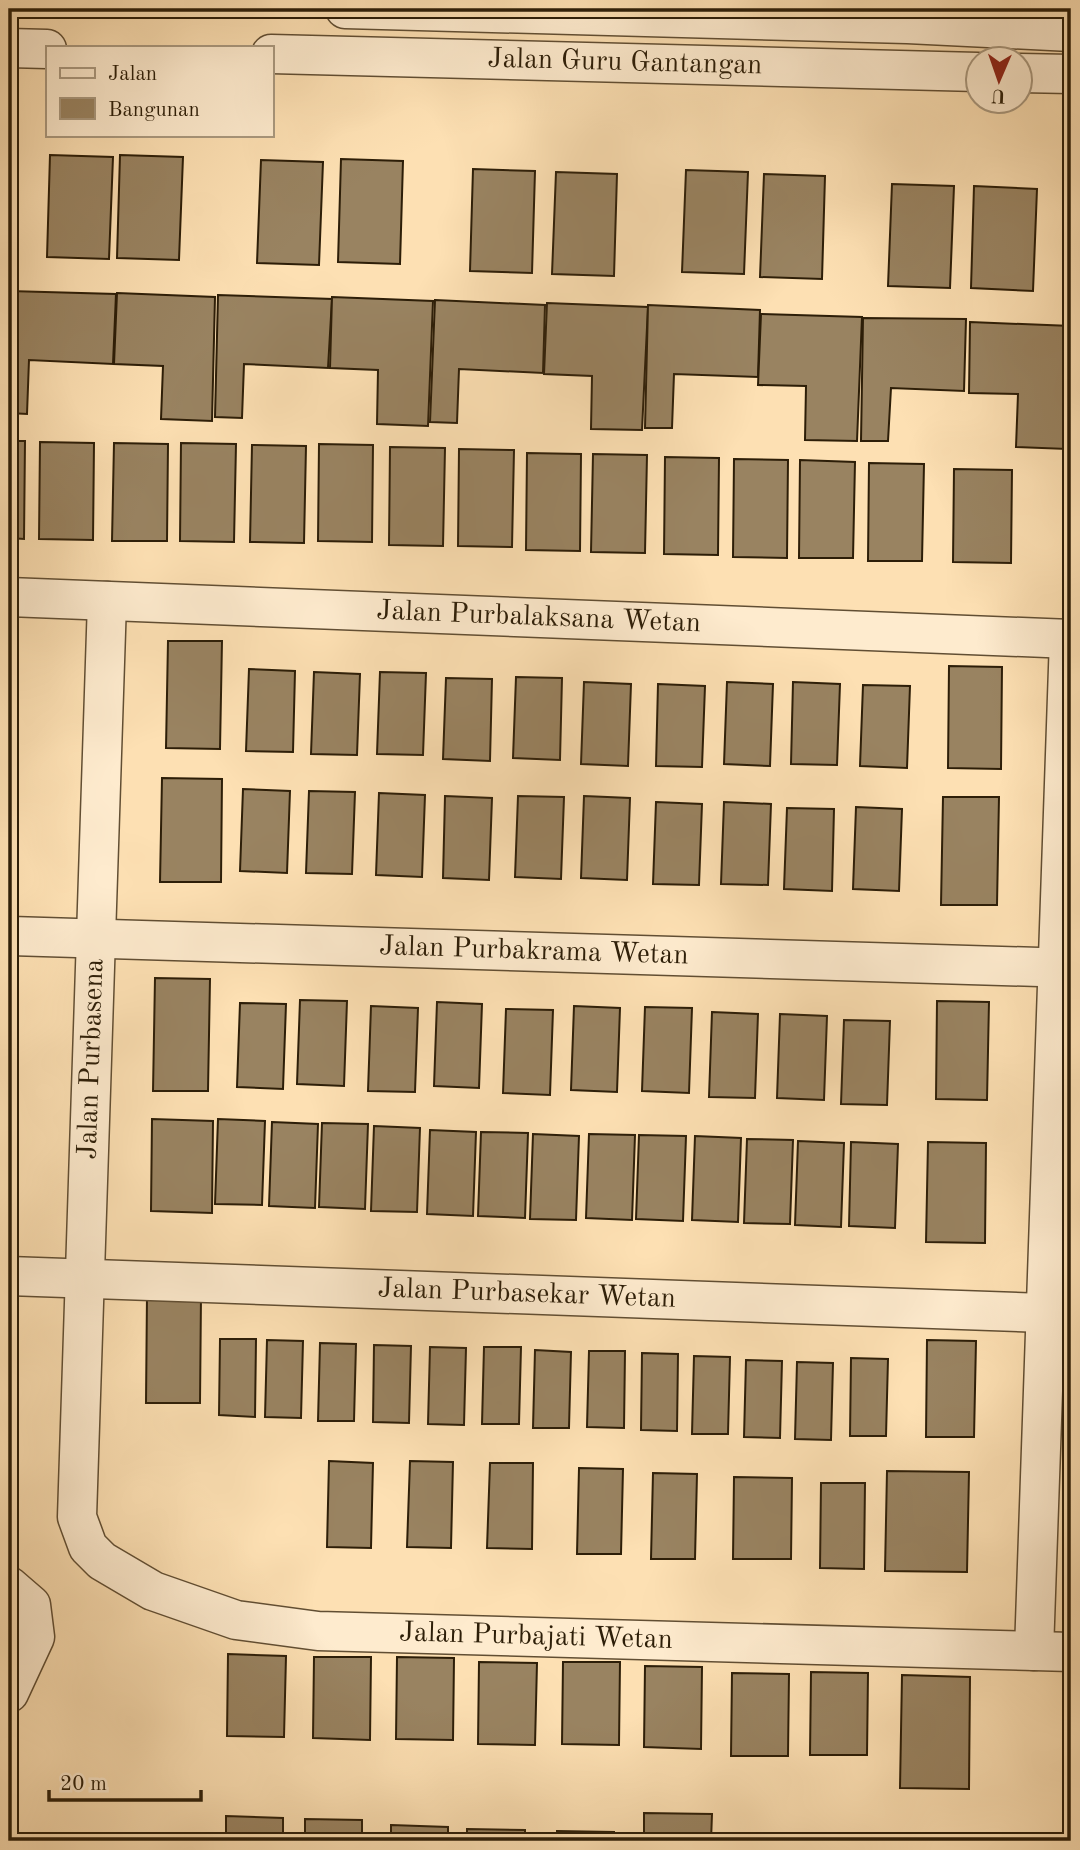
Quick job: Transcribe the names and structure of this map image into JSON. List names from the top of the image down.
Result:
{
  "streets": {
    "street": [
      "Jalan Guru Gantangan",
      "Jalan Purbalaksana Wetan",
      "Jalan Purbakrama Wetan",
      "Jalan Purbasena",
      "Jalan Purbasekar Wetan",
      "Jalan Purbajati Wetan"
    ]
  },
  "crossings": [
    ["Jalan Purbalaksana Wetan", "Jalan Purbasena"],
    ["Jalan Purbakrama Wetan", "Jalan Purbasena"],
    ["Jalan Purbasena", "Jalan Purbasekar Wetan"],
    ["Jalan Purbasena", "Jalan Purbajati Wetan"]
  ],
  "legend": ["Jalan", "Bangunan"],
  "scale_bar": "20 m",
  "north": "bottom"
}
